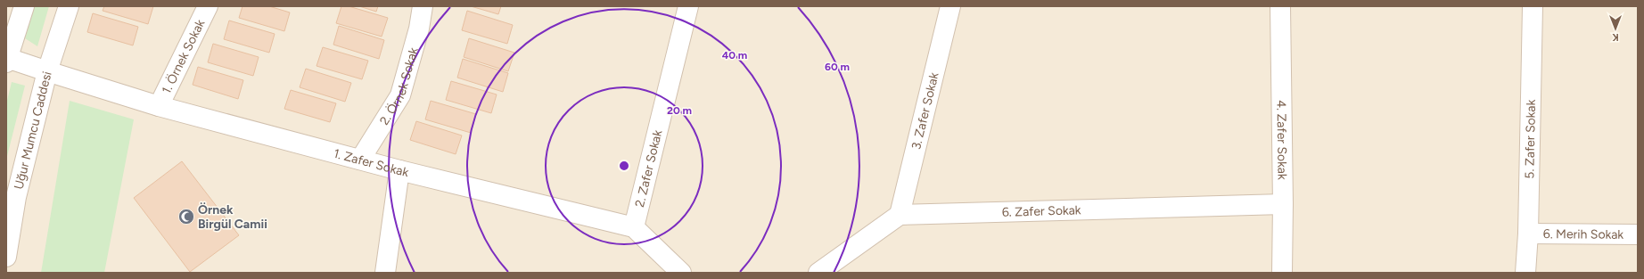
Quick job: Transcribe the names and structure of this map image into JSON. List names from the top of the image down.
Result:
{
  "streets": {
    "street": [
      "1. Örnek Sokak",
      "2. Örnek Sokak",
      "3. Zafer Sokak",
      "Uğur Mumcu Caddesi",
      "4. Zafer Sokak",
      "5. Zafer Sokak",
      "1. Zafer Sokak",
      "2. Zafer Sokak",
      "6. Zafer Sokak",
      "6. Merih Sokak"
    ]
  },
  "crossings": [
    ["1. Örnek Sokak", "1. Zafer Sokak"],
    ["2. Örnek Sokak", "1. Zafer Sokak"],
    ["3. Zafer Sokak", "6. Zafer Sokak"],
    ["Uğur Mumcu Caddesi", "1. Zafer Sokak"],
    ["4. Zafer Sokak", "6. Zafer Sokak"],
    ["5. Zafer Sokak", "6. Merih Sokak"],
    ["1. Zafer Sokak", "2. Zafer Sokak"]
  ],
  "places": {
    "mosque": ["Örnek Birgül Camii"]
  },
  "north": "bottom",
  "rings": ["40 m", "60 m", "20 m"]
}
